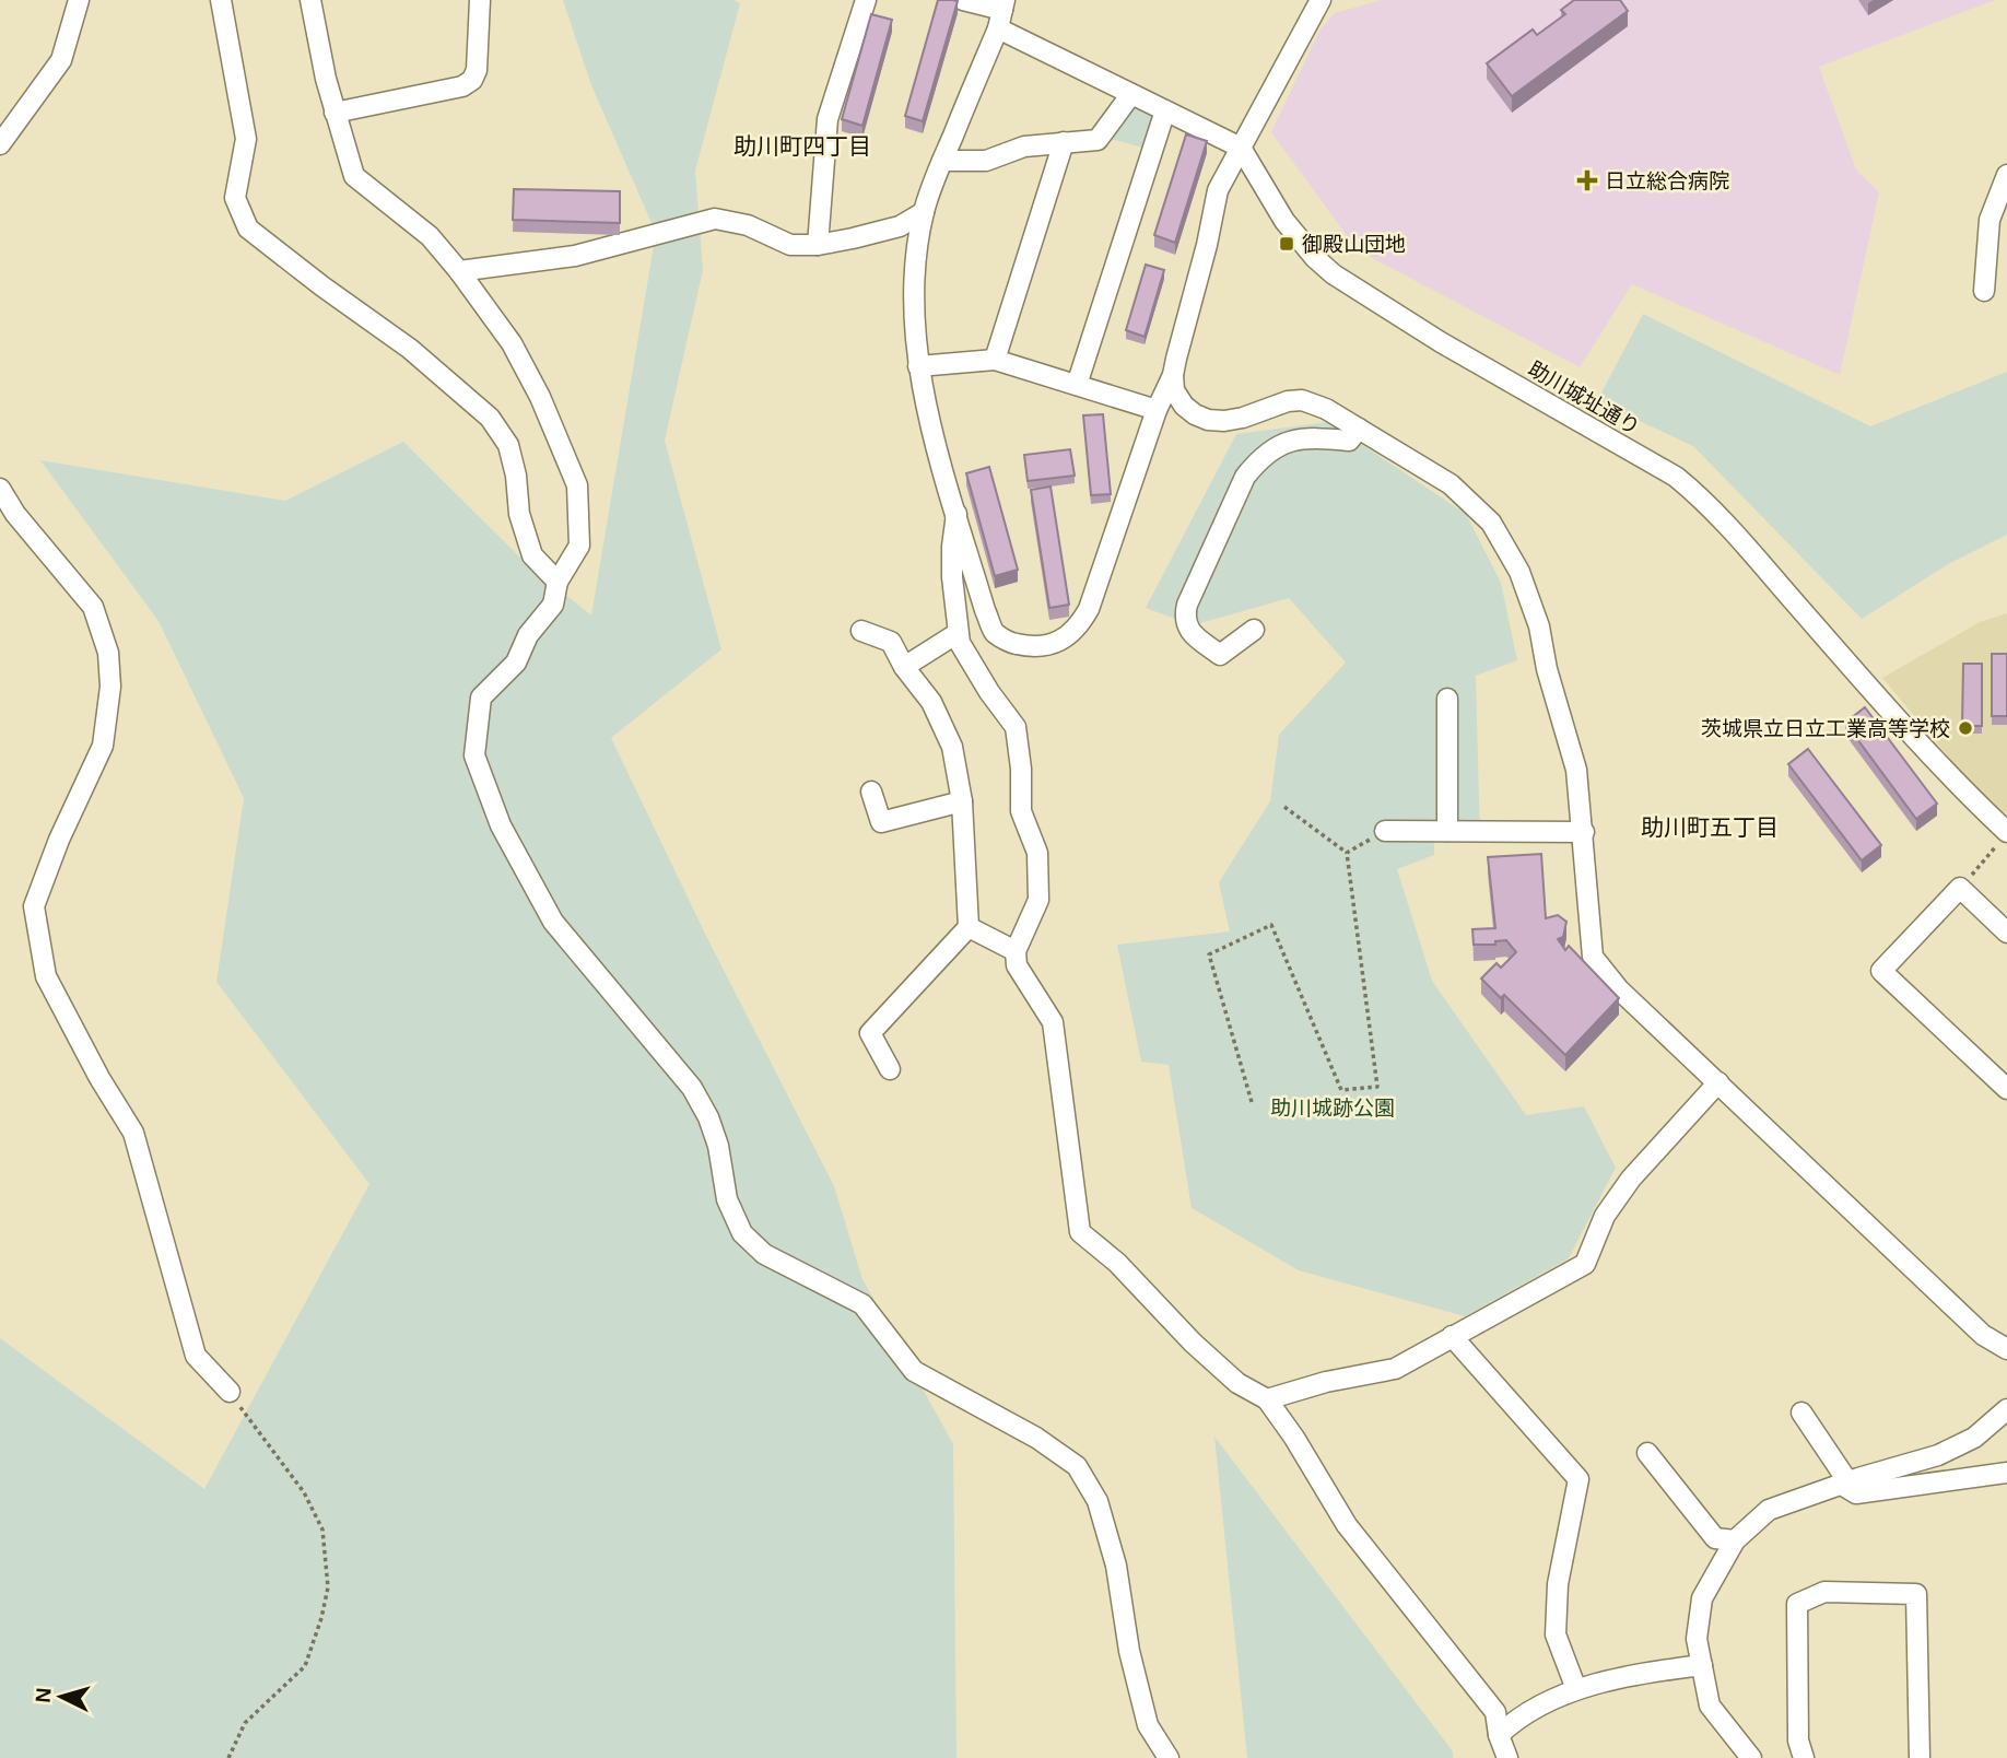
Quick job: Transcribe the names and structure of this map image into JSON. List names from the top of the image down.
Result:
{
  "streets": {
    "street": ["助川城址通り"]
  },
  "districts": ["助川町四丁目", "助川町五丁目"],
  "parks": ["助川城跡公園"],
  "places": {
    "health": ["日立総合病院"],
    "transit": ["御殿山団地"],
    "other": ["茨城県立日立工業高等学校"]
  },
  "north": "left"
}
